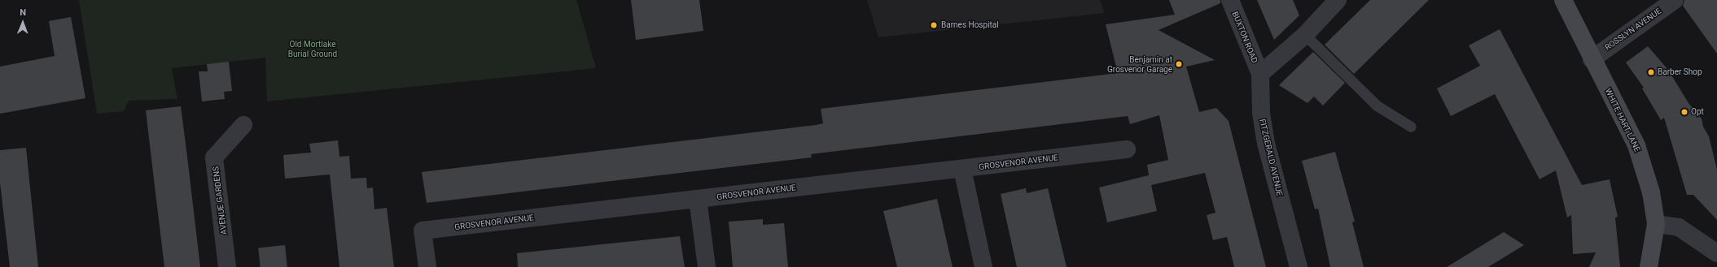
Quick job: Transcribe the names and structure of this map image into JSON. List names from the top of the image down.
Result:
{
  "streets": {
    "street": [
      "ROSSLYN AVENUE",
      "BUXTON ROAD",
      "WHITE HART LANE",
      "FITZGERALD AVENUE",
      "GROSVENOR AVENUE",
      "AVENUE GARDENS"
    ]
  },
  "crossings": [
    ["ROSSLYN AVENUE", "WHITE HART LANE"],
    ["BUXTON ROAD", "FITZGERALD AVENUE"]
  ],
  "parks": ["Old Mortlake Burial Ground"],
  "places": [
    "Barnes Hospital",
    "Benjamin at Grosvenor Garage",
    "Barber Shop",
    "Opt"
  ],
  "north": "top"
}
